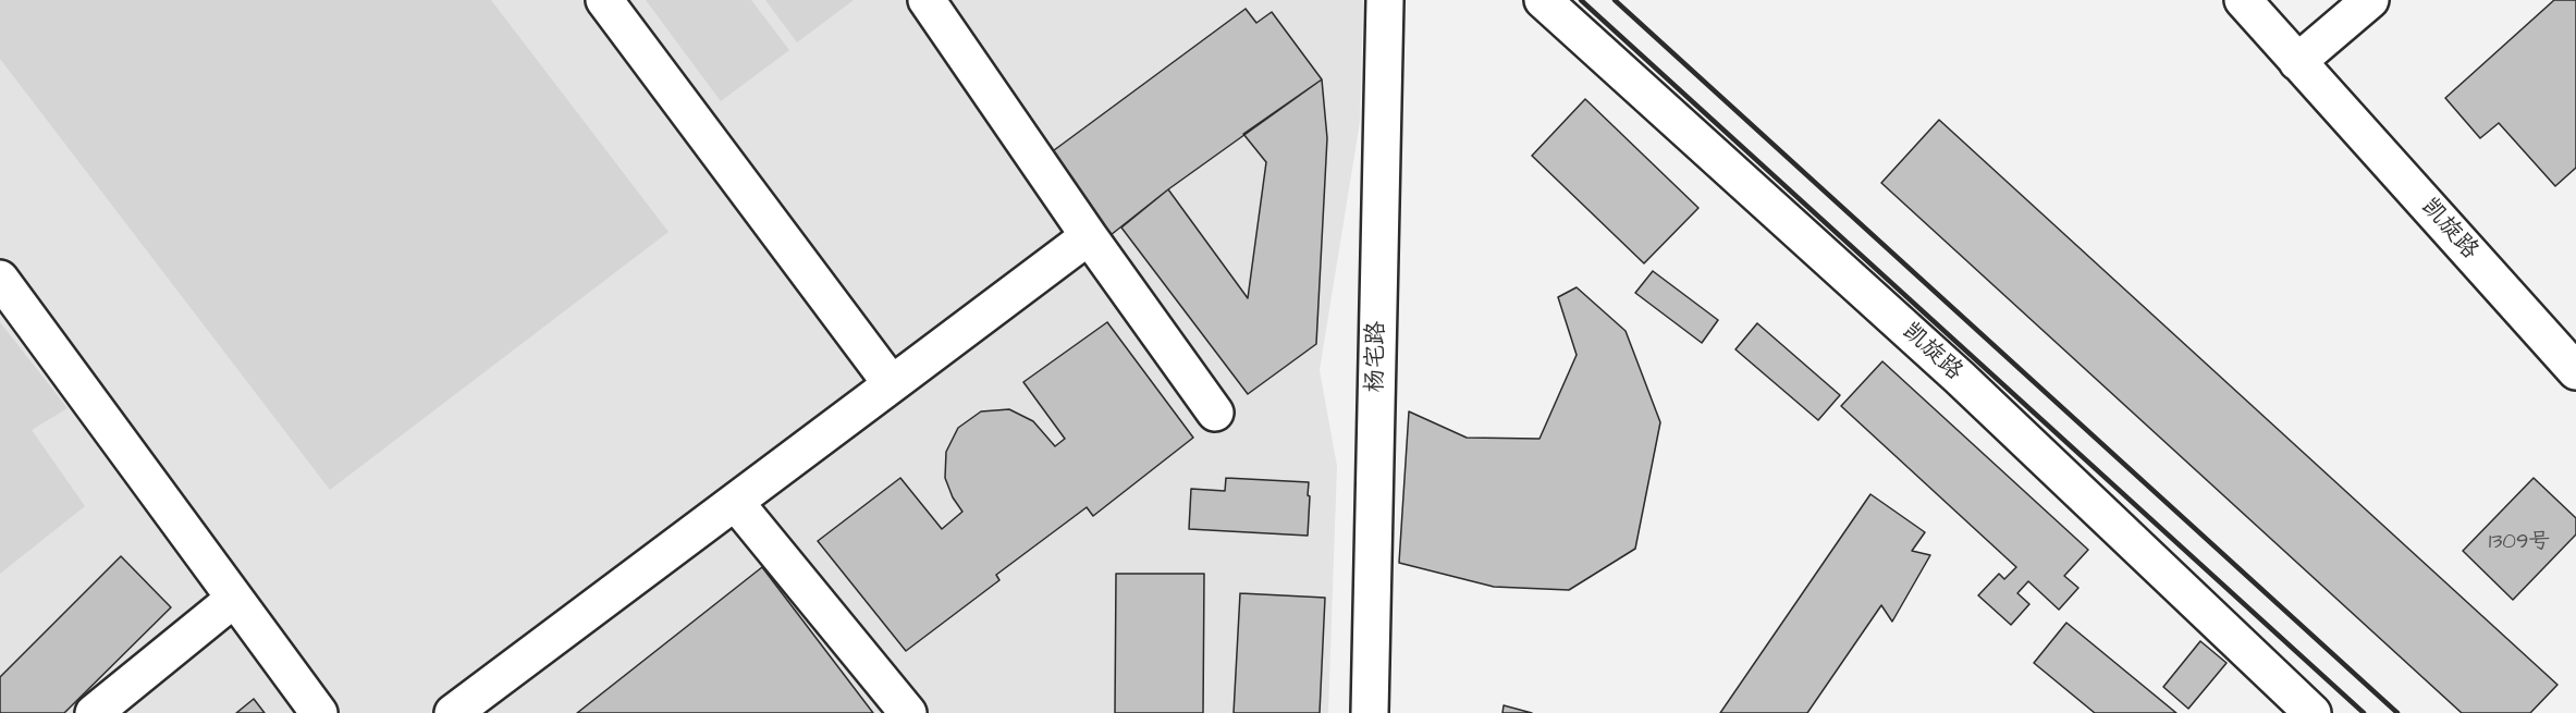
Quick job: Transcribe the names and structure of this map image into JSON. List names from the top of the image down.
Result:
{
  "streets": {
    "street": ["凯旋路", "杨宅路"]
  },
  "house_numbers": ["1309号"]
}
